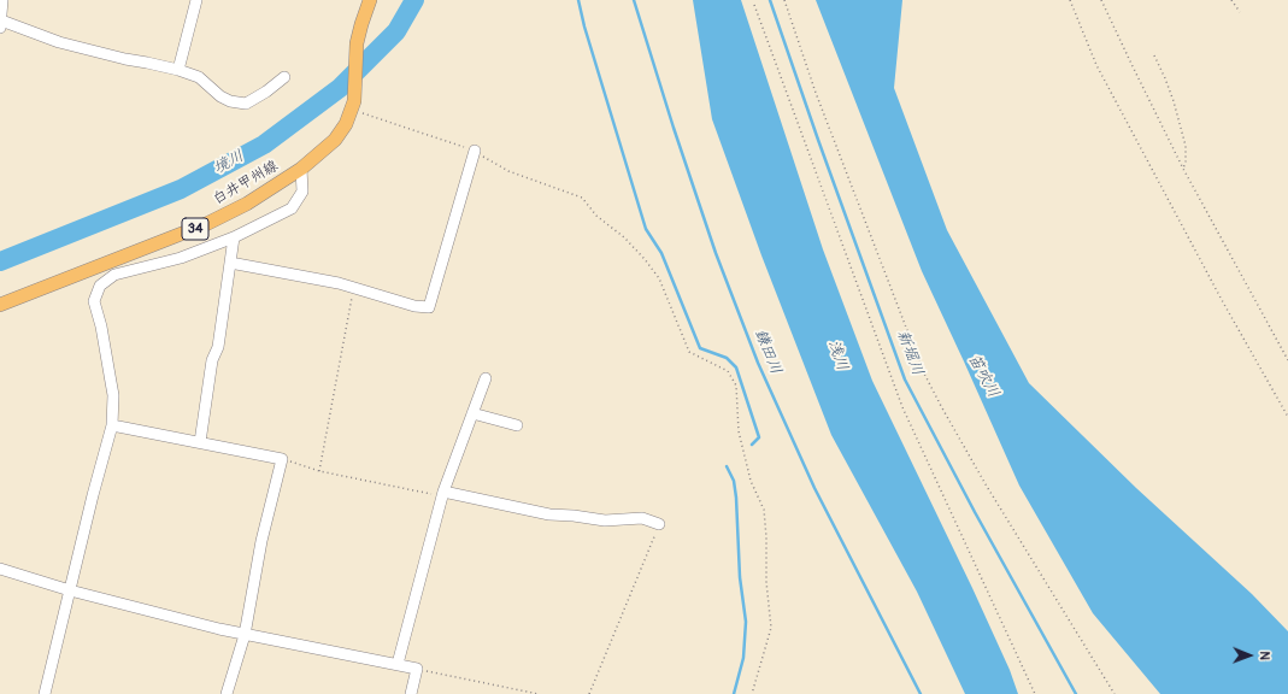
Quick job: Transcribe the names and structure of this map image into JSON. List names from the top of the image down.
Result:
{
  "streets": {
    "main road": ["白井甲州線", "34"]
  },
  "water": [
    "境川",
    "鎌田川",
    "新堀川",
    "浅川",
    "笛吹川"
  ],
  "north": "right"
}
